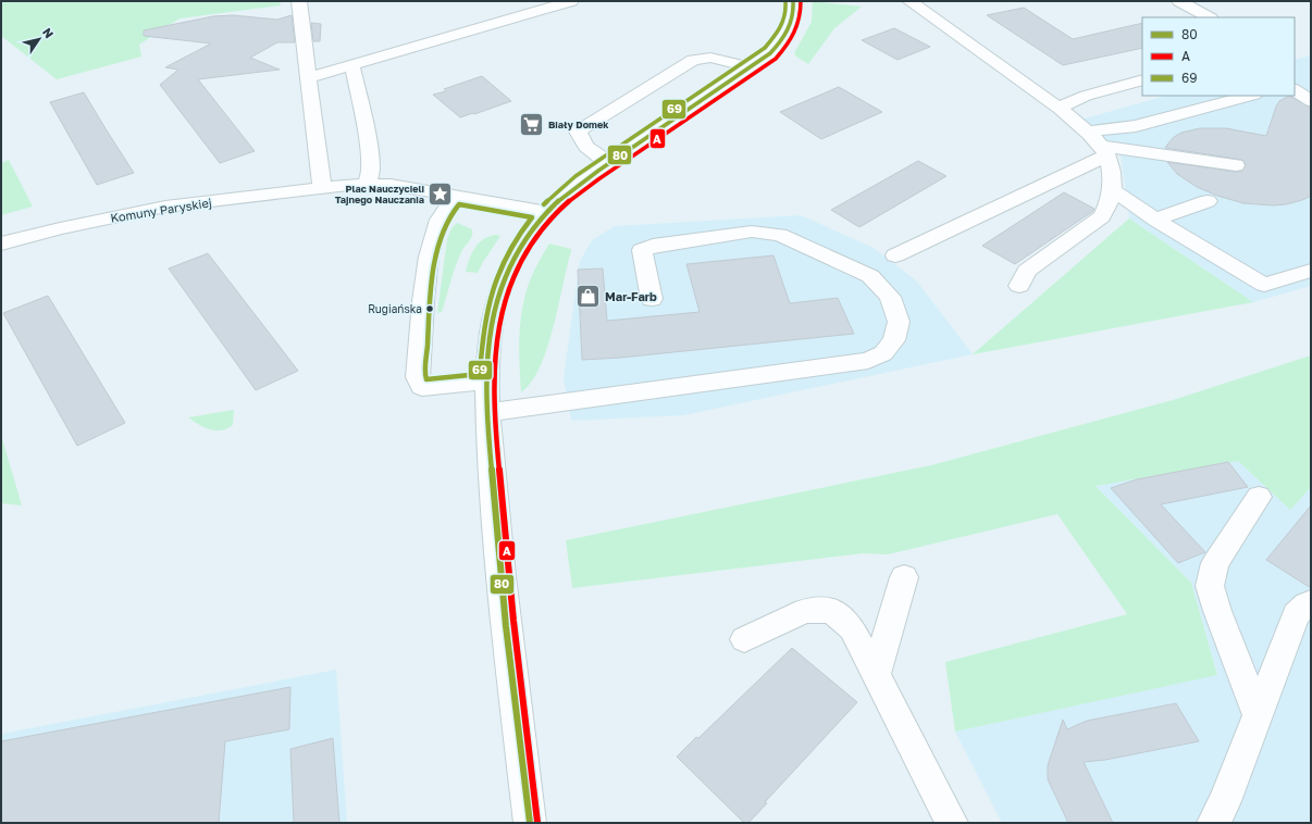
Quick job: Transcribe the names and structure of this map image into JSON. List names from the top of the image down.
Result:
{
  "streets": {
    "street": ["Komuny Paryskiej"]
  },
  "places": {
    "supermarket": ["Biały Domek"],
    "place": ["Plac Nauczycieli Tajnego Nauczania"],
    "shop": ["Mar-Farb"],
    "other": ["Rugiańska"]
  },
  "lines": ["transit line 80", "transit line A", "transit line 69"],
  "legend": ["80", "A", "69"],
  "north": "top right"
}
